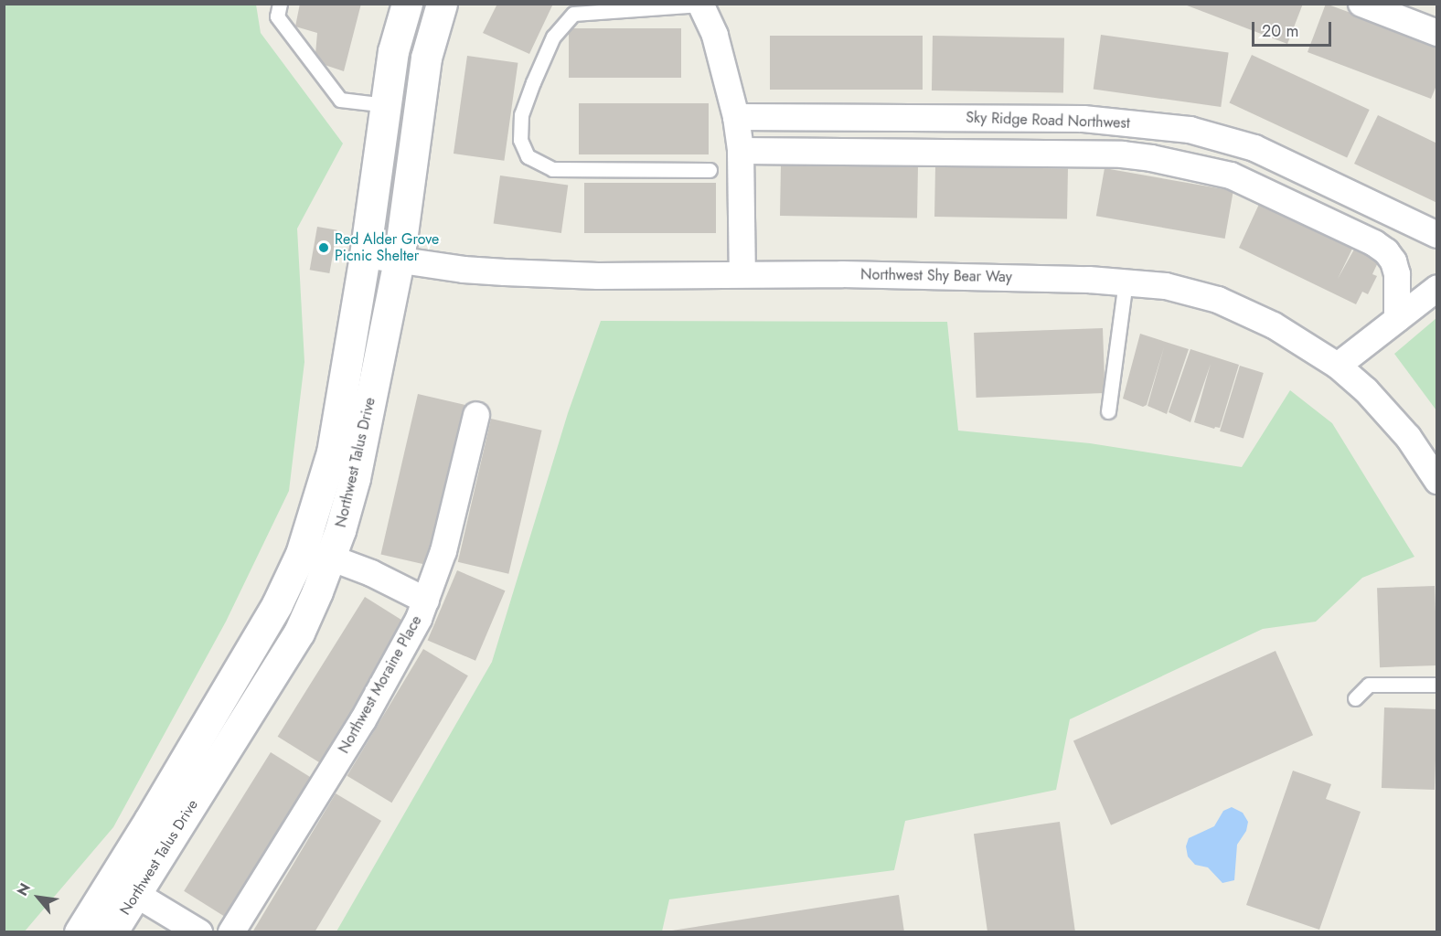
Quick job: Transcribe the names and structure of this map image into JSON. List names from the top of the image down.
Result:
{
  "streets": {
    "street": [
      "Sky Ridge Road Northwest",
      "Northwest Shy Bear Way",
      "Northwest Talus Drive",
      "Northwest Moraine Place"
    ]
  },
  "crossings": [
    ["Northwest Shy Bear Way", "Northwest Talus Drive"]
  ],
  "places": ["Red Alder Grove Picnic Shelter"],
  "scale_bar": "20 m",
  "north": "top left"
}
